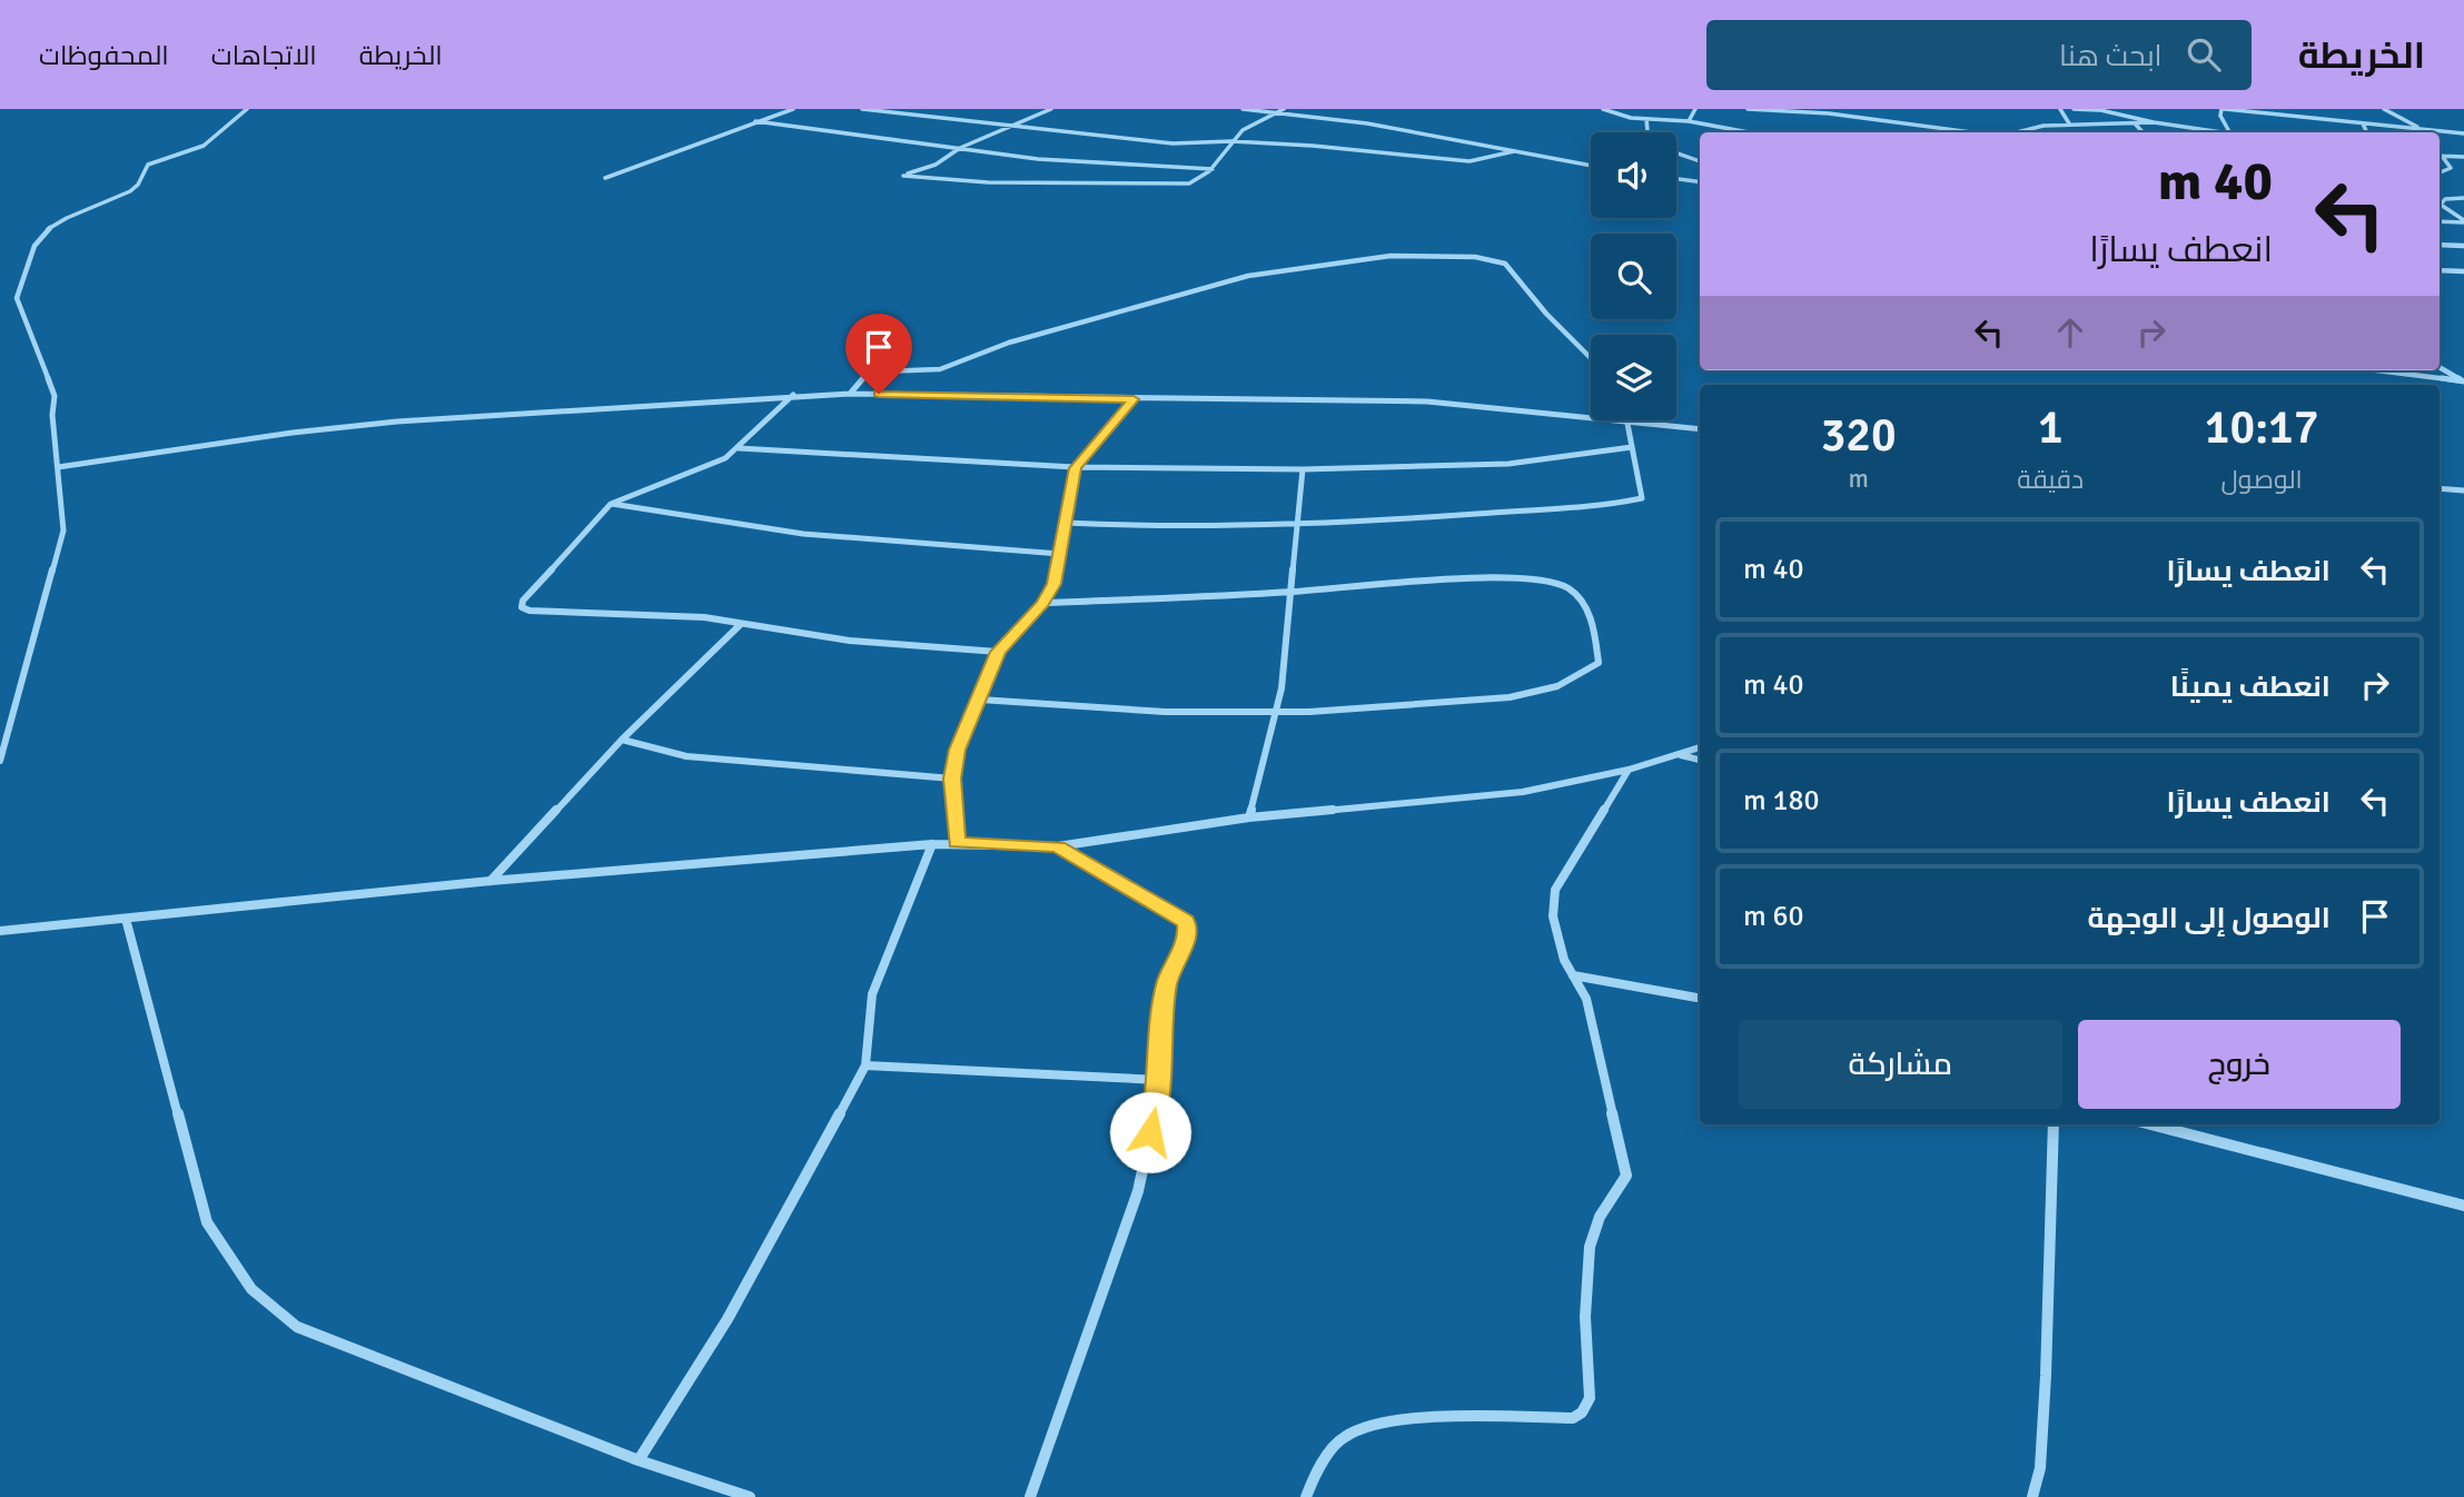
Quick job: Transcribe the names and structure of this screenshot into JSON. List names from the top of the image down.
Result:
{
  "page": {
    "header": "الخريطة",
    "search": "ابحث هنا",
    "nav": ["الخريطة", "الاتجاهات", "المحفوظات"],
    "turn": ["40 m", "انعطف يسارًا"],
    "eta": [
      "10:17",
      "الوصول",
      "1",
      "دقيقة",
      "320",
      "m"
    ],
    "list": [
      {
        "name": "انعطف يسارًا",
        "value": "40 m"
      },
      {
        "name": "انعطف يمينًا",
        "value": "40 m"
      },
      {
        "name": "انعطف يسارًا",
        "value": "180 m"
      },
      {
        "name": "الوصول إلى الوجهة",
        "value": "60 m"
      }
    ],
    "buttons": ["خروج", "مشاركة"]
  }
}
